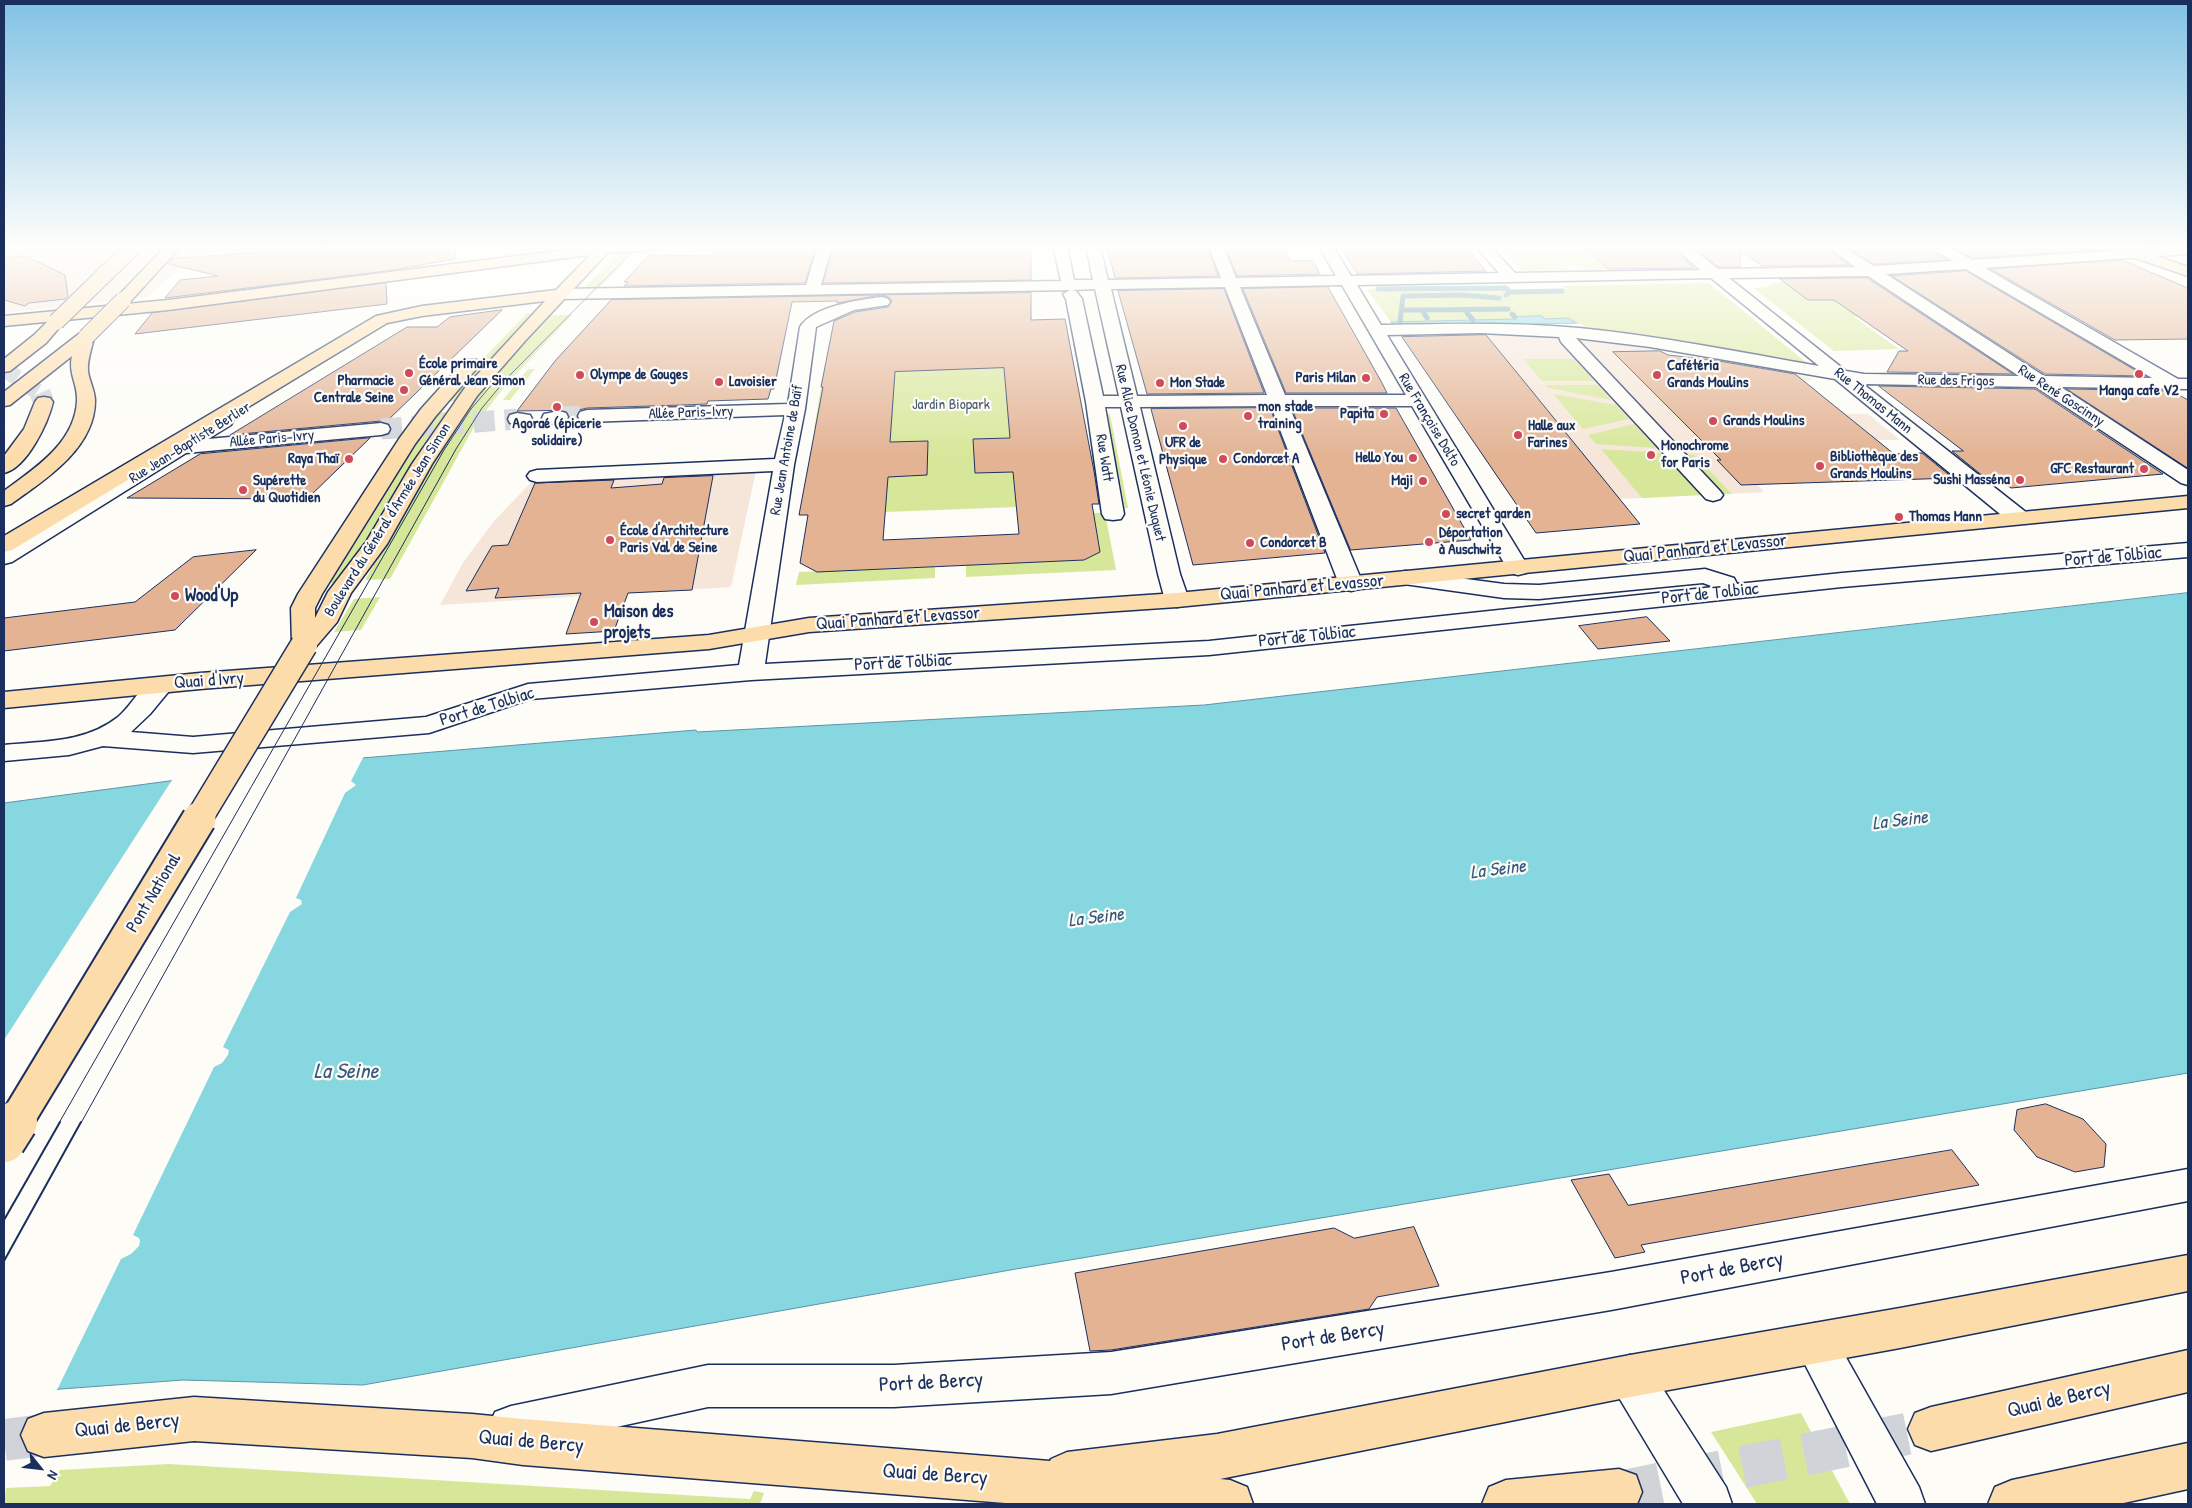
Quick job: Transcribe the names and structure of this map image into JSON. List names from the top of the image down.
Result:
{
  "streets": {
    "main road": [
      "Rue Jean-Baptiste Berlier",
      "Boulevard du Général d'Armée Jean Simon",
      "Quai Panhard et Levassor",
      "Quai d'Ivry",
      "Pont National",
      "Quai de Bercy"
    ],
    "street": [
      "Rue des Frigos",
      "Rue René Goscinny",
      "Rue Thomas Mann",
      "Allée Paris-Ivry",
      "Rue Françoise Dolto",
      "Rue Jean Antoine de Baïf",
      "Rue Alice Domon et Léonie Duquet",
      "Rue Watt",
      "Port de Tolbiac",
      "Port de Bercy"
    ]
  },
  "crossings": [
    ["Rue des Frigos", "Rue René Goscinny"],
    ["Rue des Frigos", "Rue Thomas Mann"],
    ["Rue des Frigos", "Rue Françoise Dolto"],
    ["Rue Thomas Mann", "Quai Panhard et Levassor"],
    ["Allée Paris-Ivry", "Rue Jean-Baptiste Berlier"],
    ["Allée Paris-Ivry", "Rue Jean Antoine de Baïf"],
    ["Rue Françoise Dolto", "Quai Panhard et Levassor"],
    ["Rue Jean Antoine de Baïf", "Quai Panhard et Levassor"],
    ["Rue Jean Antoine de Baïf", "Port de Tolbiac"],
    ["Rue Alice Domon et Léonie Duquet", "Quai Panhard et Levassor"],
    ["Boulevard du Général d'Armée Jean Simon", "Pont National"],
    ["Quai Panhard et Levassor", "Quai d'Ivry"],
    ["Port de Bercy", "Quai de Bercy"]
  ],
  "water": ["La Seine"],
  "parks": ["Jardin Biopark"],
  "places": [
    "École primaire Général Jean Simon",
    "Manga cafe V2",
    "Olympe de Gouges",
    "Cafétéria Grands Moulins",
    "Paris Milan",
    "Lavoisier",
    "Mon Stade",
    "Pharmacie Centrale Seine",
    "Agoraé (épicerie solidaire)",
    "Papita",
    "mon stade training",
    "Grands Moulins",
    "UFR de Physique",
    "Halle aux Farines",
    "Monochrome for Paris",
    "Hello You",
    "Raya Thaï",
    "Condorcet A",
    "Bibliothèque des Grands Moulins",
    "GFC Restaurant",
    "Sushi Masséna",
    "Maji",
    "Supérette du Quotidien",
    "secret garden",
    "Thomas Mann",
    "École d'Architecture Paris Val de Seine",
    "Déportation à Auschwitz",
    "Condorcet B",
    "Wood'Up",
    "Maison des projets"
  ],
  "north": "bottom right"
}
